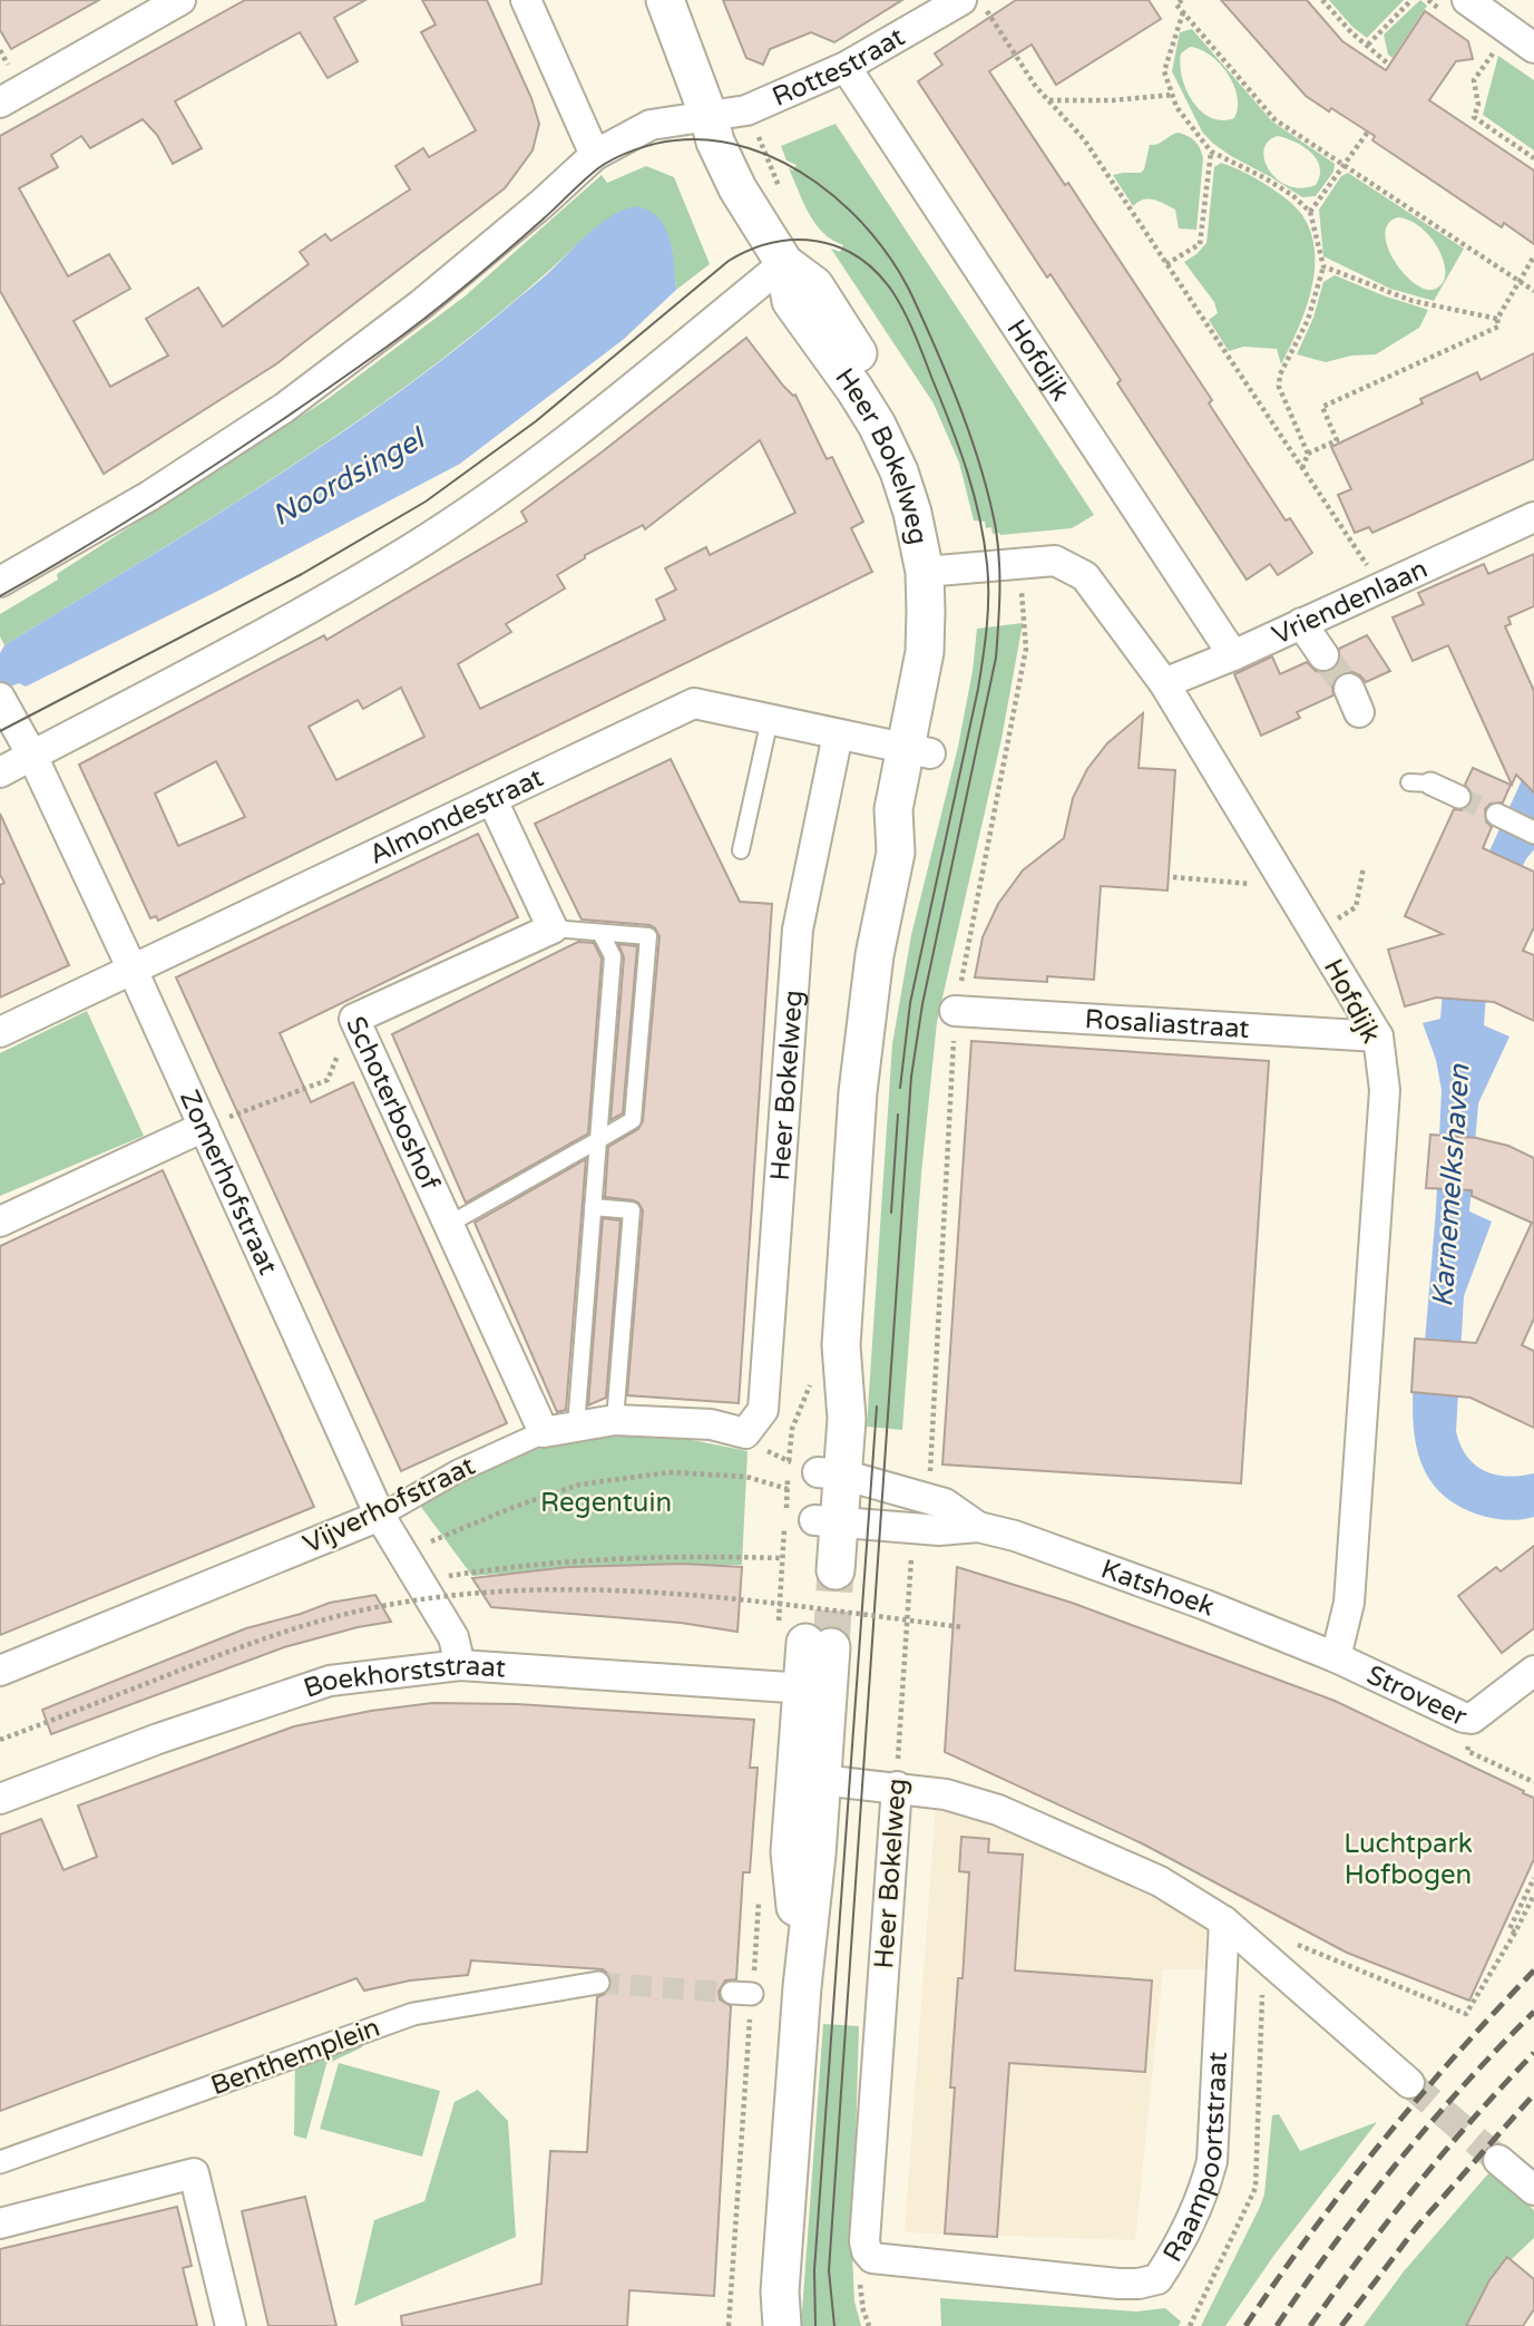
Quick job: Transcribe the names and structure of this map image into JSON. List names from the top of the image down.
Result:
{
  "streets": {
    "street": [
      "Rottestraat",
      "Hofdijk",
      "Heer Bokelweg",
      "Vriendenlaan",
      "Almondestraat",
      "Rosaliastraat",
      "Schoterboshof",
      "Zomerhofstraat",
      "Vijverhofstraat",
      "Katshoek",
      "Boekhorststraat",
      "Stroveer",
      "Benthemplein",
      "Raampoortstraat"
    ]
  },
  "crossings": [
    ["Rottestraat", "Hofdijk"],
    ["Rottestraat", "Heer Bokelweg"],
    ["Hofdijk", "Heer Bokelweg"],
    ["Hofdijk", "Vriendenlaan"],
    ["Hofdijk", "Rosaliastraat"],
    ["Hofdijk", "Katshoek"],
    ["Hofdijk", "Stroveer"],
    ["Heer Bokelweg", "Almondestraat"],
    ["Heer Bokelweg", "Vijverhofstraat"],
    ["Heer Bokelweg", "Katshoek"],
    ["Heer Bokelweg", "Raampoortstraat"],
    ["Almondestraat", "Zomerhofstraat"],
    ["Schoterboshof", "Vijverhofstraat"],
    ["Zomerhofstraat", "Vijverhofstraat"],
    ["Zomerhofstraat", "Boekhorststraat"],
    ["Katshoek", "Stroveer"]
  ],
  "water": ["Noordsingel", "Karnemelkshaven"],
  "parks": ["Regentuin", "Luchtpark Hofbogen"]
}
